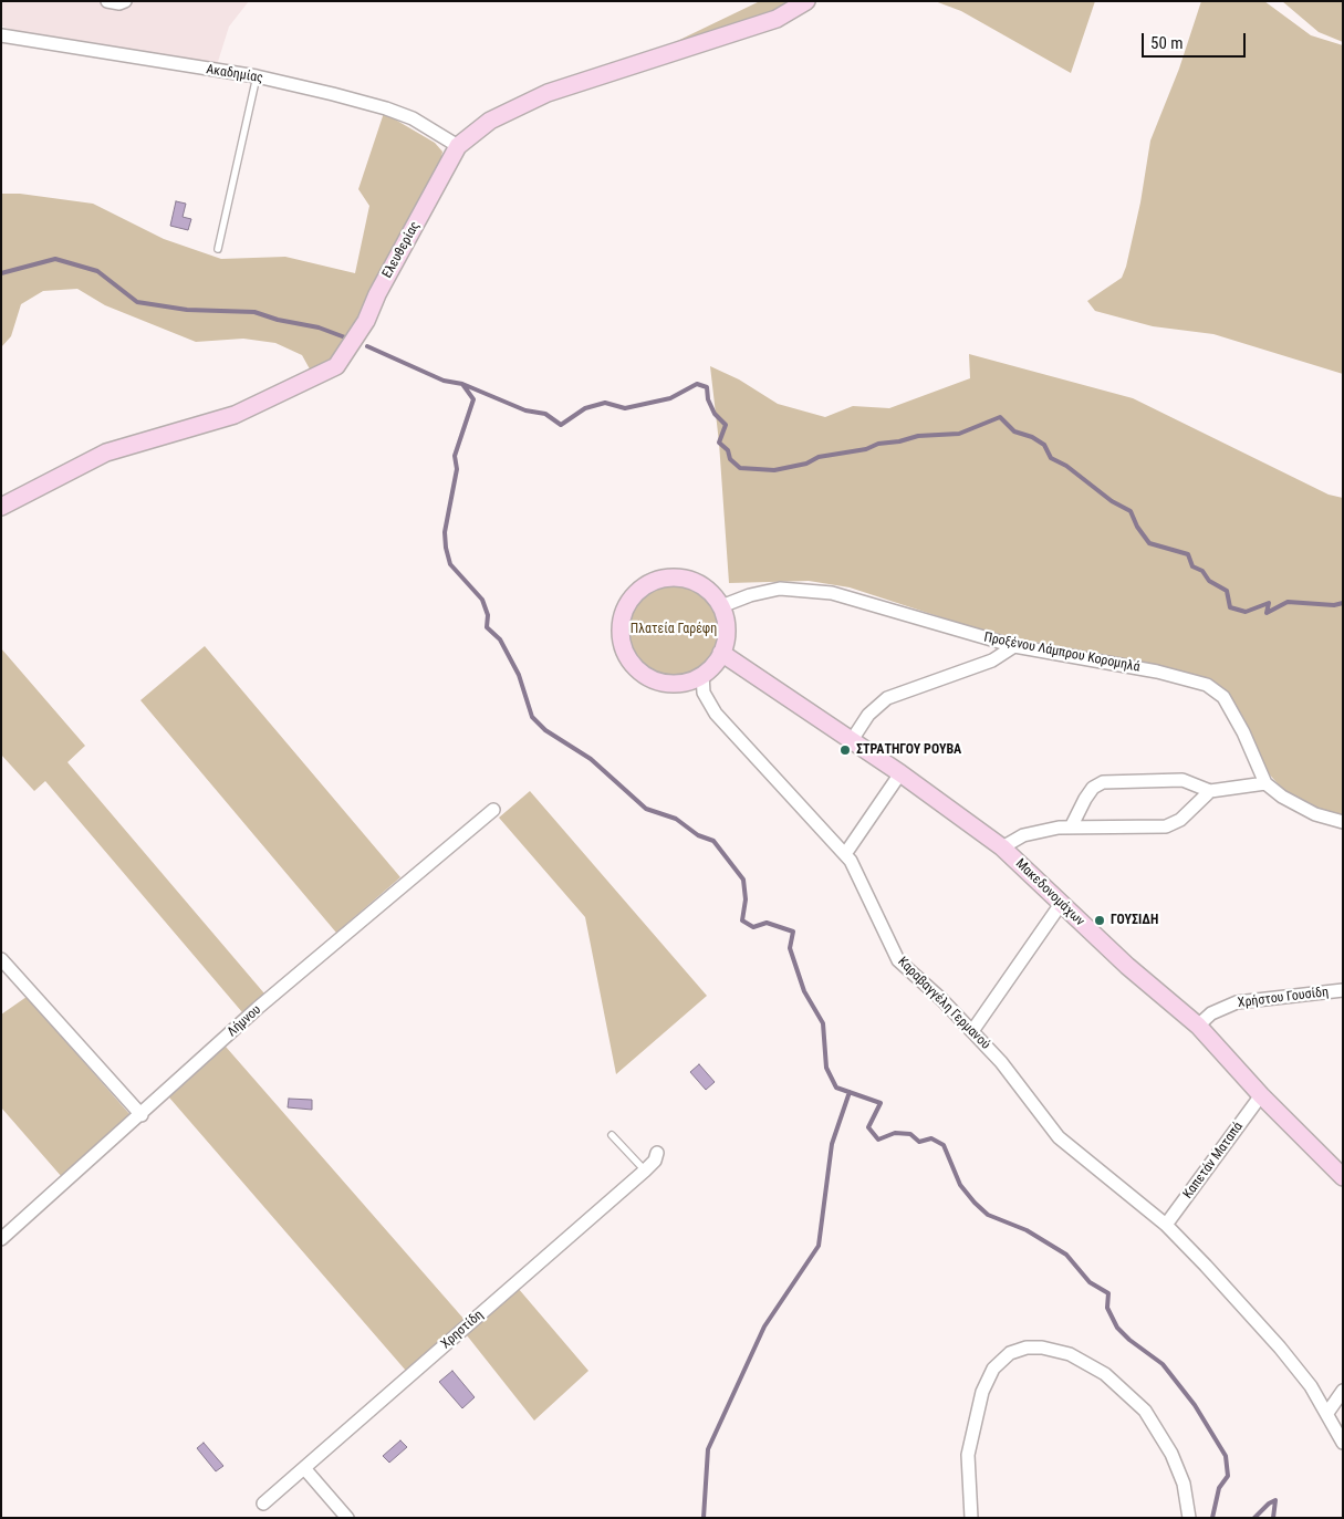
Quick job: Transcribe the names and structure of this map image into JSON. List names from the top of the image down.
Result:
{
  "streets": {
    "street": [
      "Ακαδημίας",
      "Ελευθερίας",
      "Προξένου Λάμπρου Κορομηλά",
      "Μακεδονομάχων",
      "Χρήστου Γουσίδη",
      "Καραβαγγέλη Γερμανού",
      "Λήμνου",
      "Καπετάν Ματαπά",
      "Χρηστίδη"
    ]
  },
  "crossings": [
    ["Ακαδημίας", "Ελευθερίας"],
    ["Προξένου Λάμπρου Κορομηλά", "Μακεδονομάχων"],
    ["Προξένου Λάμπρου Κορομηλά", "Καραβαγγέλη Γερμανού"],
    ["Μακεδονομάχων", "Χρήστου Γουσίδη"],
    ["Μακεδονομάχων", "Καραβαγγέλη Γερμανού"],
    ["Μακεδονομάχων", "Καπετάν Ματαπά"],
    ["Καραβαγγέλη Γερμανού", "Καπετάν Ματαπά"]
  ],
  "parks": ["Πλατεία Γαρέφη"],
  "places": ["ΣΤΡΑΤΗΓΟΥ ΡΟΥΒΑ", "ΓΟΥΣΙΔΗ"],
  "scale_bar": "50 m"
}
